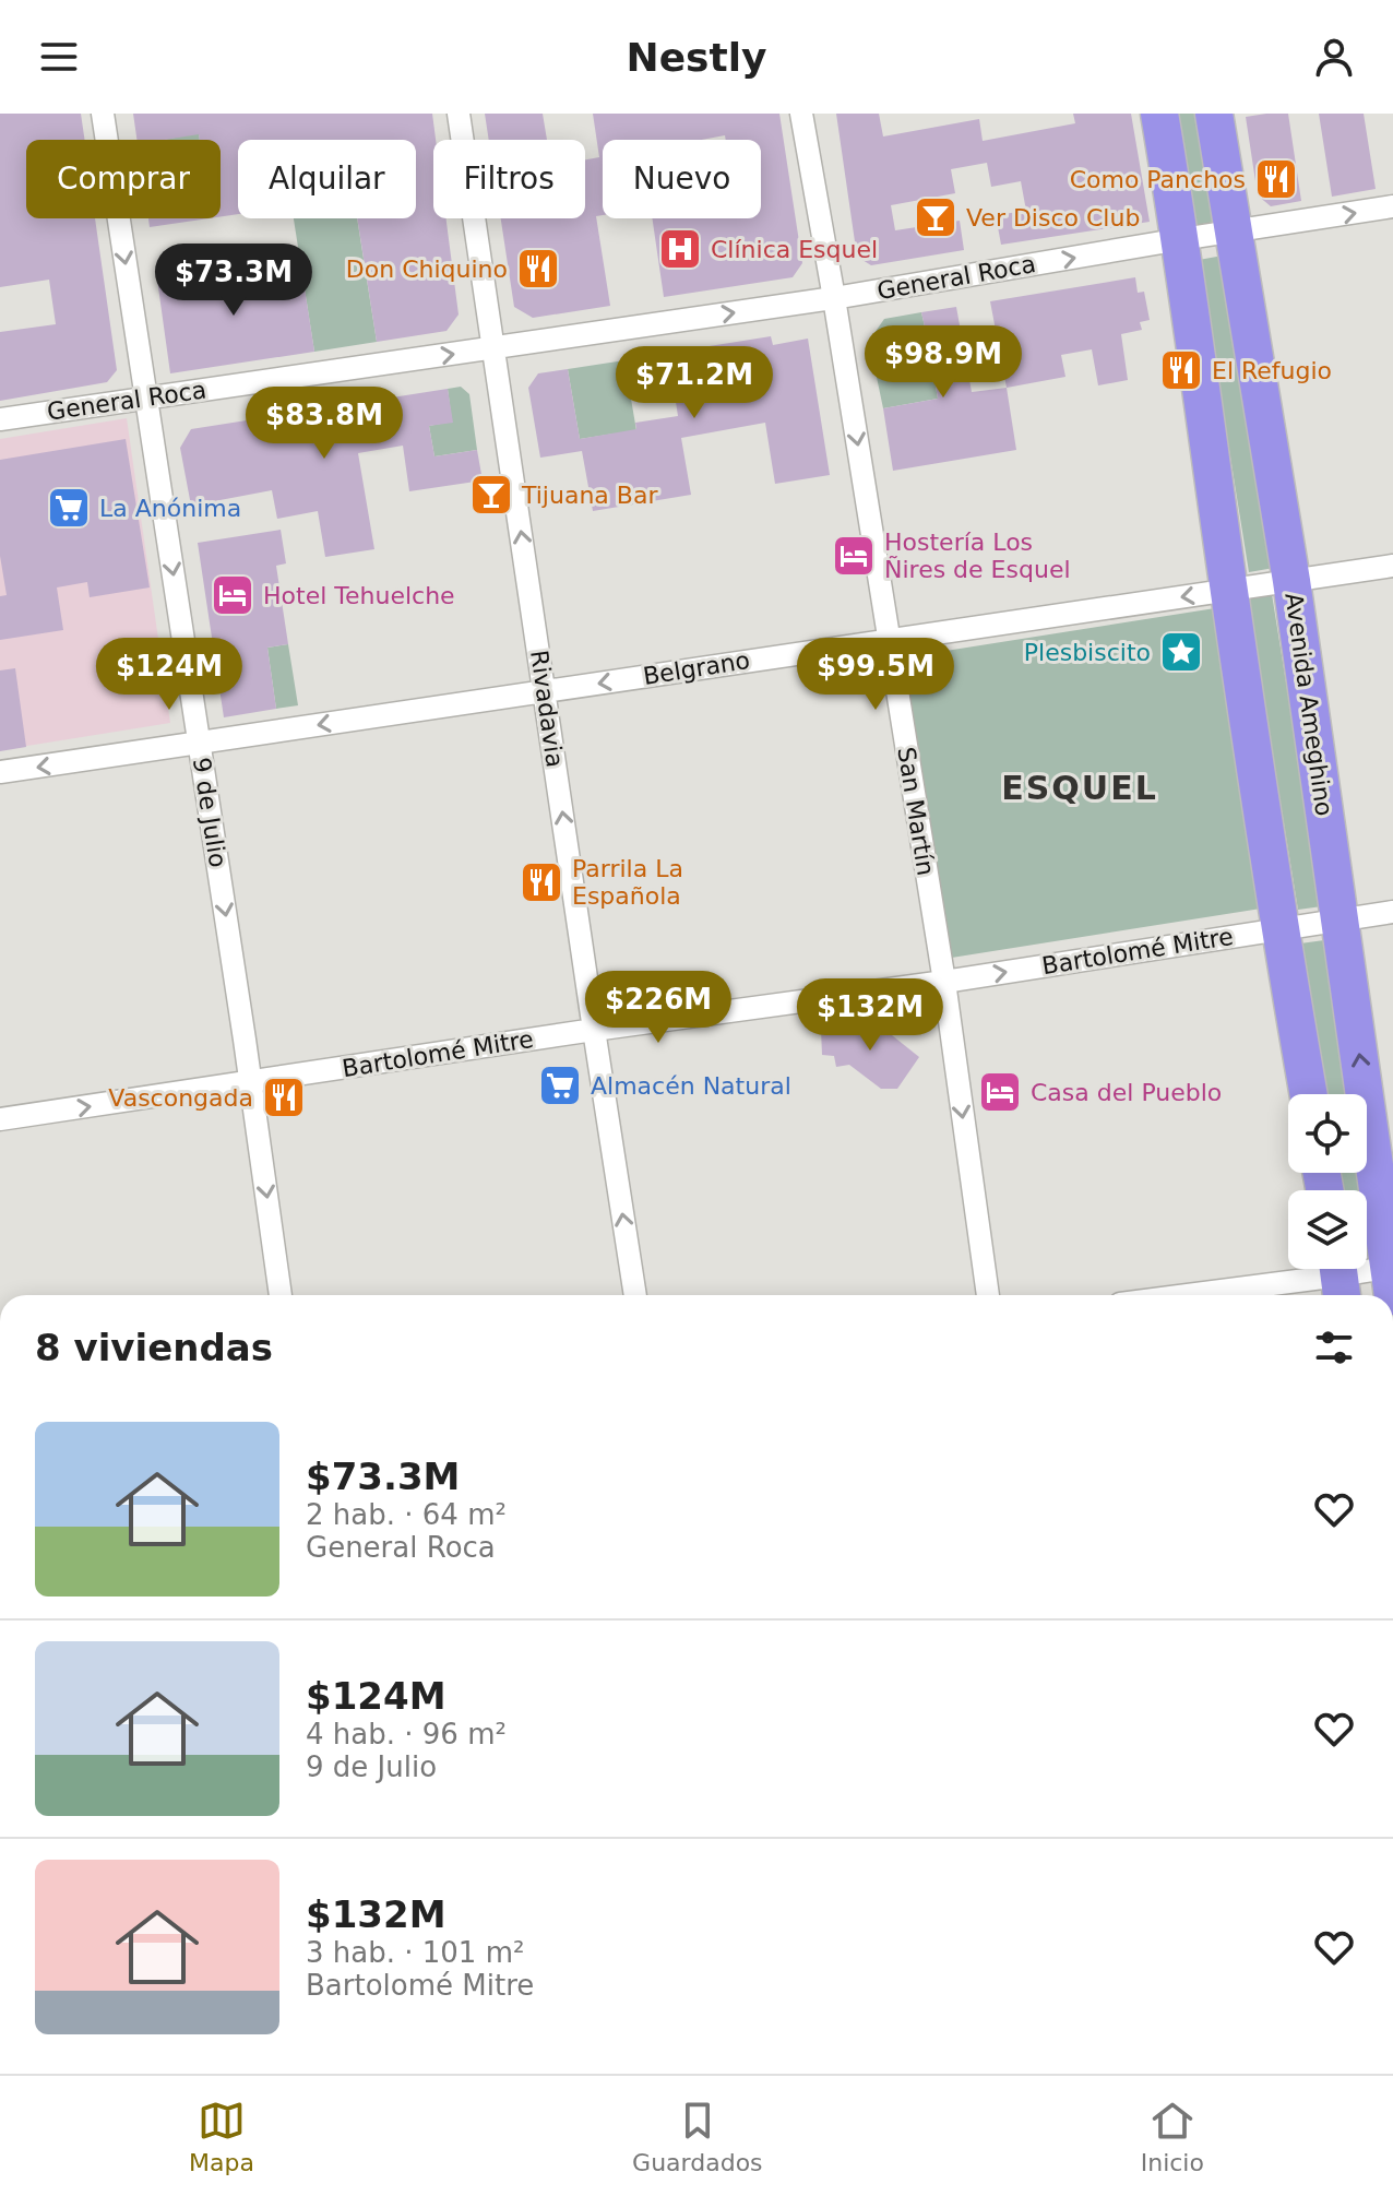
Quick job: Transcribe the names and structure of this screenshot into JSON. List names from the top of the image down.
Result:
{
  "streets": {
    "highway": ["Avenida Ameghino"],
    "street": [
      "General Roca",
      "Belgrano",
      "Rivadavia",
      "San Martín",
      "9 de Julio",
      "Bartolomé Mitre"
    ]
  },
  "crossings": [
    ["General Roca", "Avenida Ameghino"],
    ["General Roca", "Rivadavia"],
    ["General Roca", "San Martín"],
    ["General Roca", "9 de Julio"],
    ["Belgrano", "Avenida Ameghino"],
    ["Belgrano", "Rivadavia"],
    ["Belgrano", "San Martín"],
    ["Belgrano", "9 de Julio"],
    ["Avenida Ameghino", "Bartolomé Mitre"],
    ["Rivadavia", "Bartolomé Mitre"],
    ["San Martín", "Bartolomé Mitre"],
    ["9 de Julio", "Bartolomé Mitre"]
  ],
  "one_way": [
    "General Roca",
    "Belgrano",
    "Rivadavia",
    "San Martín",
    "9 de Julio",
    "Bartolomé Mitre"
  ],
  "districts": ["ESQUEL"],
  "places": {
    "restaurant": [
      "Como Panchos",
      "Don Chiquino",
      "El Refugio",
      "Parrila La Española",
      "Vascongada"
    ],
    "bar": ["Ver Disco Club", "Tijuana Bar"],
    "hospital": ["Clínica Esquel"],
    "supermarket": ["La Anónima", "Almacén Natural"],
    "hotel": ["Hostería Los Ñires de Esquel", "Hotel Tehuelche", "Casa del Pueblo"],
    "place": ["Plesbiscito"]
  },
  "page": {
    "header": "Nestly",
    "chip": [
      "Comprar",
      "Alquilar",
      "Filtros",
      "Nuevo"
    ],
    "price": [
      "$73.3M",
      "$98.9M",
      "$71.2M",
      "$83.8M",
      "$124M",
      "$99.5M",
      "$226M",
      "$132M"
    ],
    "heading": "8 viviendas",
    "list": [
      {
        "name": "$73.3M",
        "note": "2 hab. · 64 m² · General Roca"
      },
      {
        "name": "$124M",
        "note": "4 hab. · 96 m² · 9 de Julio"
      },
      {
        "name": "$132M",
        "note": "3 hab. · 101 m² · Bartolomé Mitre"
      }
    ],
    "tabs": ["Mapa", "Guardados", "Inicio"]
  }
}
